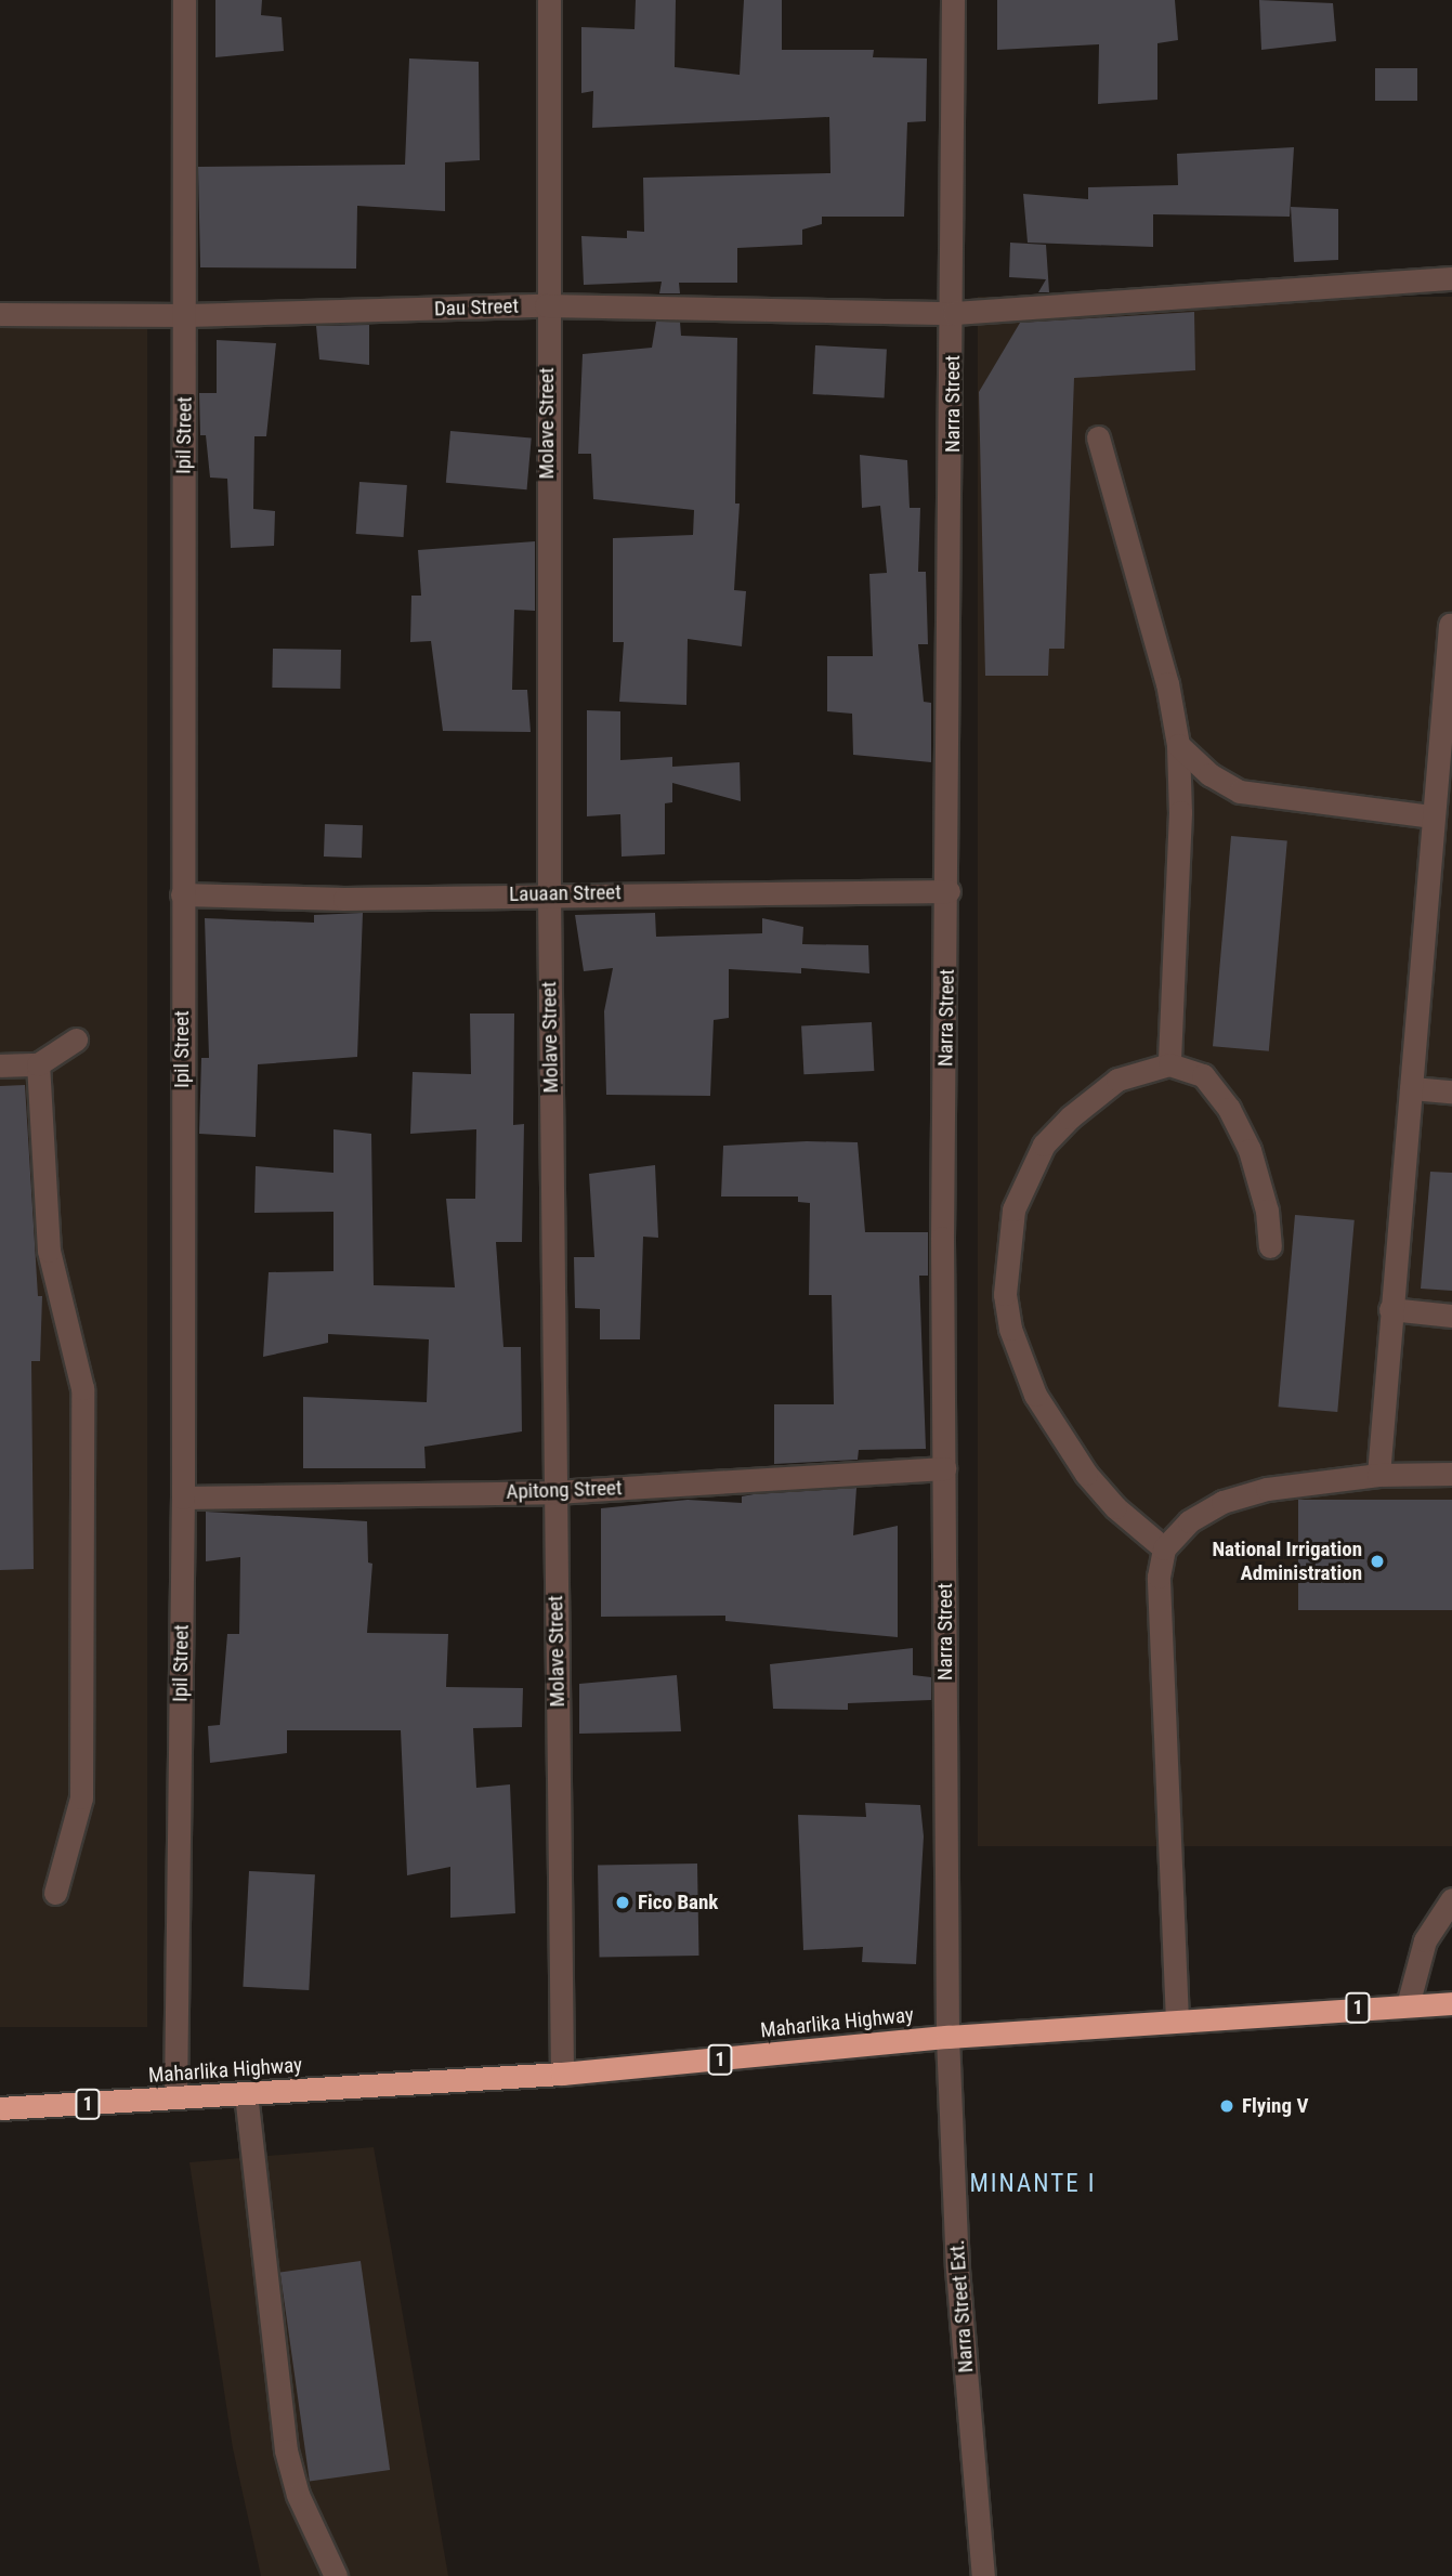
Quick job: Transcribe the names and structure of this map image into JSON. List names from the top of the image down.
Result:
{
  "streets": {
    "highway": ["1", "Maharlika Highway"],
    "street": [
      "Dau Street",
      "Narra Street",
      "Molave Street",
      "Ipil Street",
      "Lauaan Street",
      "Apitong Street",
      "Narra Street Ext."
    ]
  },
  "crossings": [
    ["Dau Street", "Narra Street"],
    ["Dau Street", "Molave Street"],
    ["Dau Street", "Ipil Street"],
    ["Narra Street", "Lauaan Street"],
    ["Narra Street", "Apitong Street"],
    ["Narra Street", "Maharlika Highway"],
    ["Narra Street", "Narra Street Ext."],
    ["Molave Street", "Lauaan Street"],
    ["Molave Street", "Apitong Street"],
    ["Molave Street", "Maharlika Highway"],
    ["Ipil Street", "Lauaan Street"],
    ["Ipil Street", "Apitong Street"],
    ["Ipil Street", "Maharlika Highway"],
    ["Maharlika Highway", "Narra Street Ext."]
  ],
  "districts": ["MINANTE I"],
  "places": ["National Irrigation Administration", "Fico Bank", "Flying V"]
}
